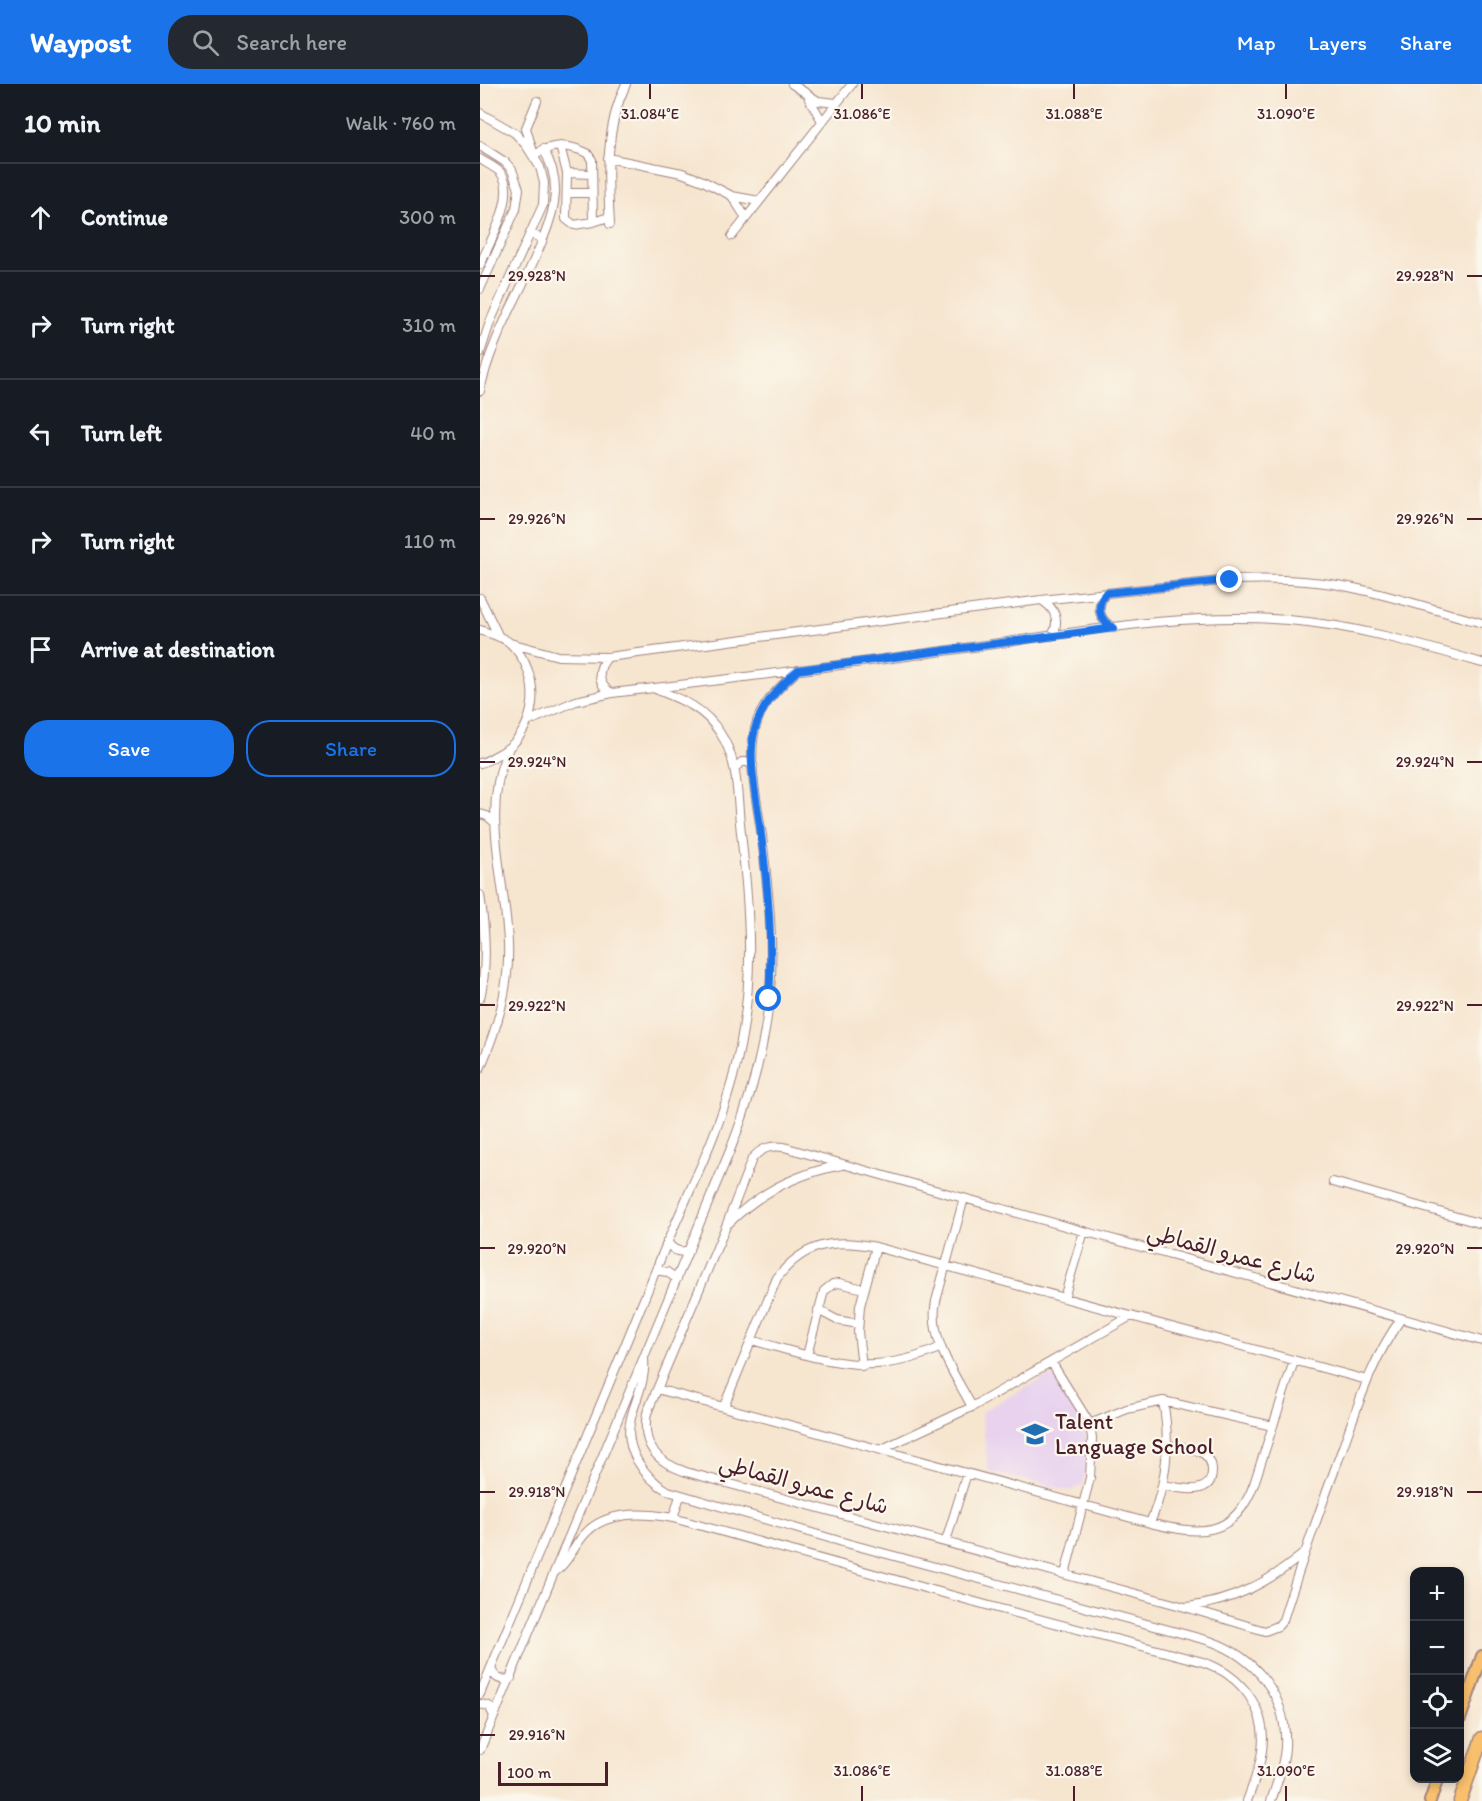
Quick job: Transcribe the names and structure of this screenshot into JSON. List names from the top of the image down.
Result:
{
  "streets": {
    "street": ["شارع عمرو القماطي"]
  },
  "places": {
    "school or university": ["Talent Language School"]
  },
  "scale_bar": "100 m",
  "page": {
    "header": "Waypost",
    "search": "Search here",
    "nav": ["Map", "Layers", "Share"],
    "heading": ["10 min", "Walk · 760 m"],
    "list": [
      ["Continue", "300 m"],
      ["Turn right", "310 m"],
      ["Turn left", "40 m"],
      ["Turn right", "110 m"],
      "Arrive at destination"
    ],
    "buttons": ["Save", "Share"],
    "map_buttons": ["+", "−"],
    "scale": "100 m"
  },
  "coordinates": [
    "31.084°E",
    "31.086°E",
    "31.088°E",
    "31.090°E",
    "29.928°N",
    "29.926°N",
    "29.924°N",
    "29.922°N",
    "29.920°N",
    "29.918°N",
    "29.916°N"
  ]
}
